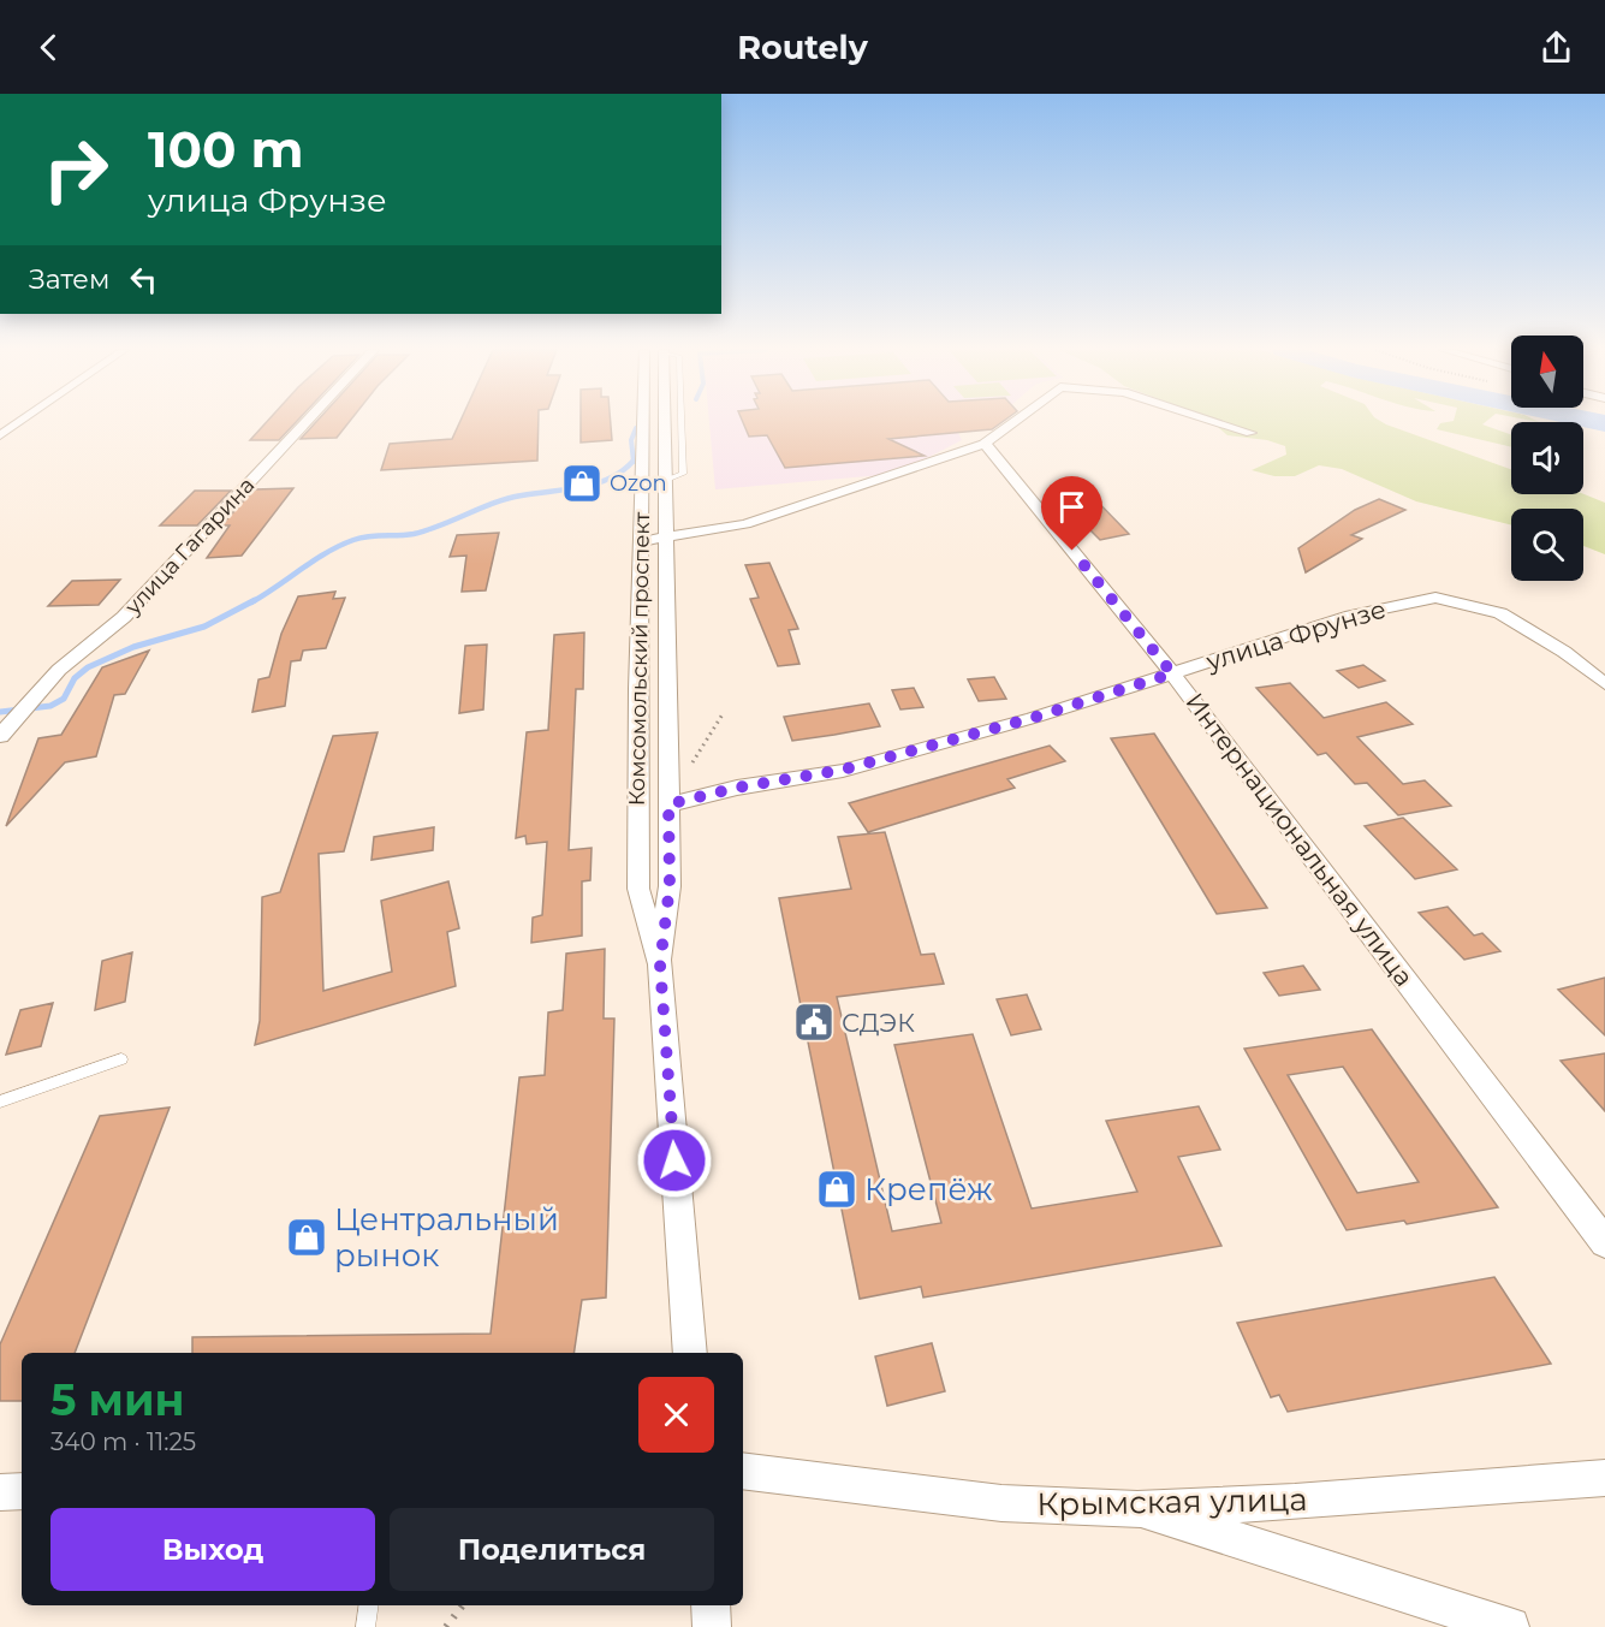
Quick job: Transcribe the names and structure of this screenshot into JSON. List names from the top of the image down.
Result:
{
  "streets": {
    "street": [
      "улица Гагарина",
      "улица Фрунзе",
      "Комсомольский проспект",
      "Интернациональная улица",
      "Крымская улица"
    ]
  },
  "crossings": [
    ["улица Фрунзе", "Комсомольский проспект"],
    ["улица Фрунзе", "Интернациональная улица"]
  ],
  "places": {
    "shop": ["Ozon", "Крепёж", "Центральный рынок"],
    "public building": ["СДЭК"]
  },
  "north": "top",
  "page": {
    "header": "Routely",
    "turn": ["100 m", "улица Фрунзе"],
    "then": "Затем",
    "heading": ["5 мин", "340 m · 11:25"],
    "buttons": ["Выход", "Поделиться"]
  }
}
